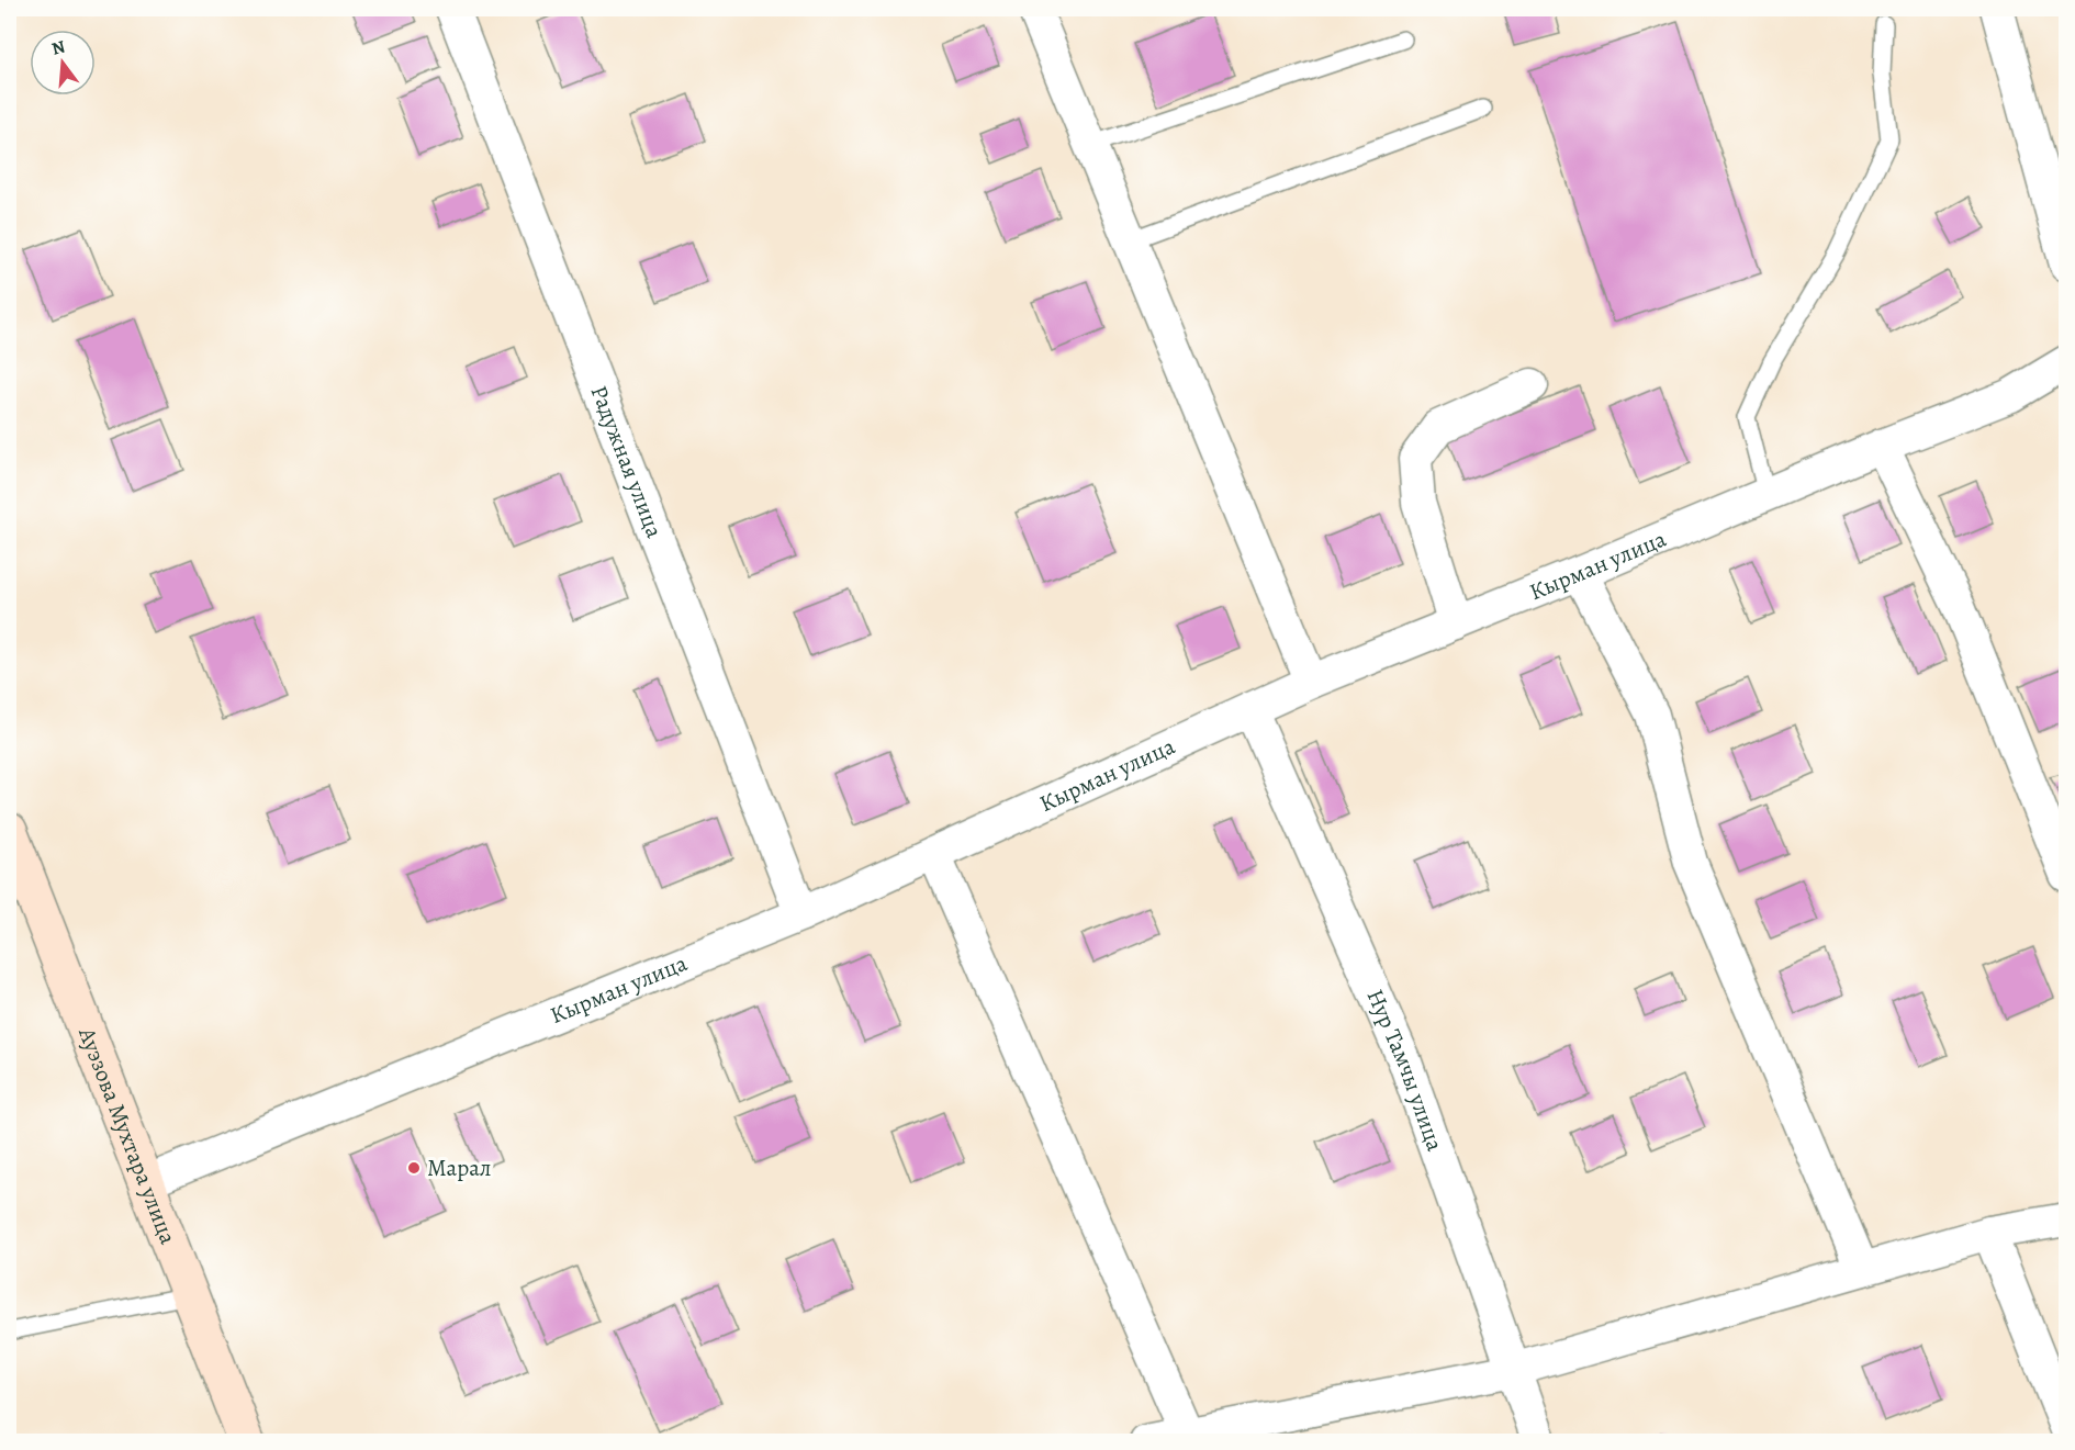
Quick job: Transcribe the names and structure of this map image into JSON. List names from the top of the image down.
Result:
{
  "streets": {
    "main road": ["Ауэзова Мухтара улица"],
    "street": ["Радужная улица", "Кырман улица", "Нур Тамчы улица"]
  },
  "crossings": [
    ["Радужная улица", "Кырман улица"],
    ["Кырман улица", "Нур Тамчы улица"],
    ["Кырман улица", "Ауэзова Мухтара улица"]
  ],
  "places": ["Марал"],
  "north": "top"
}
